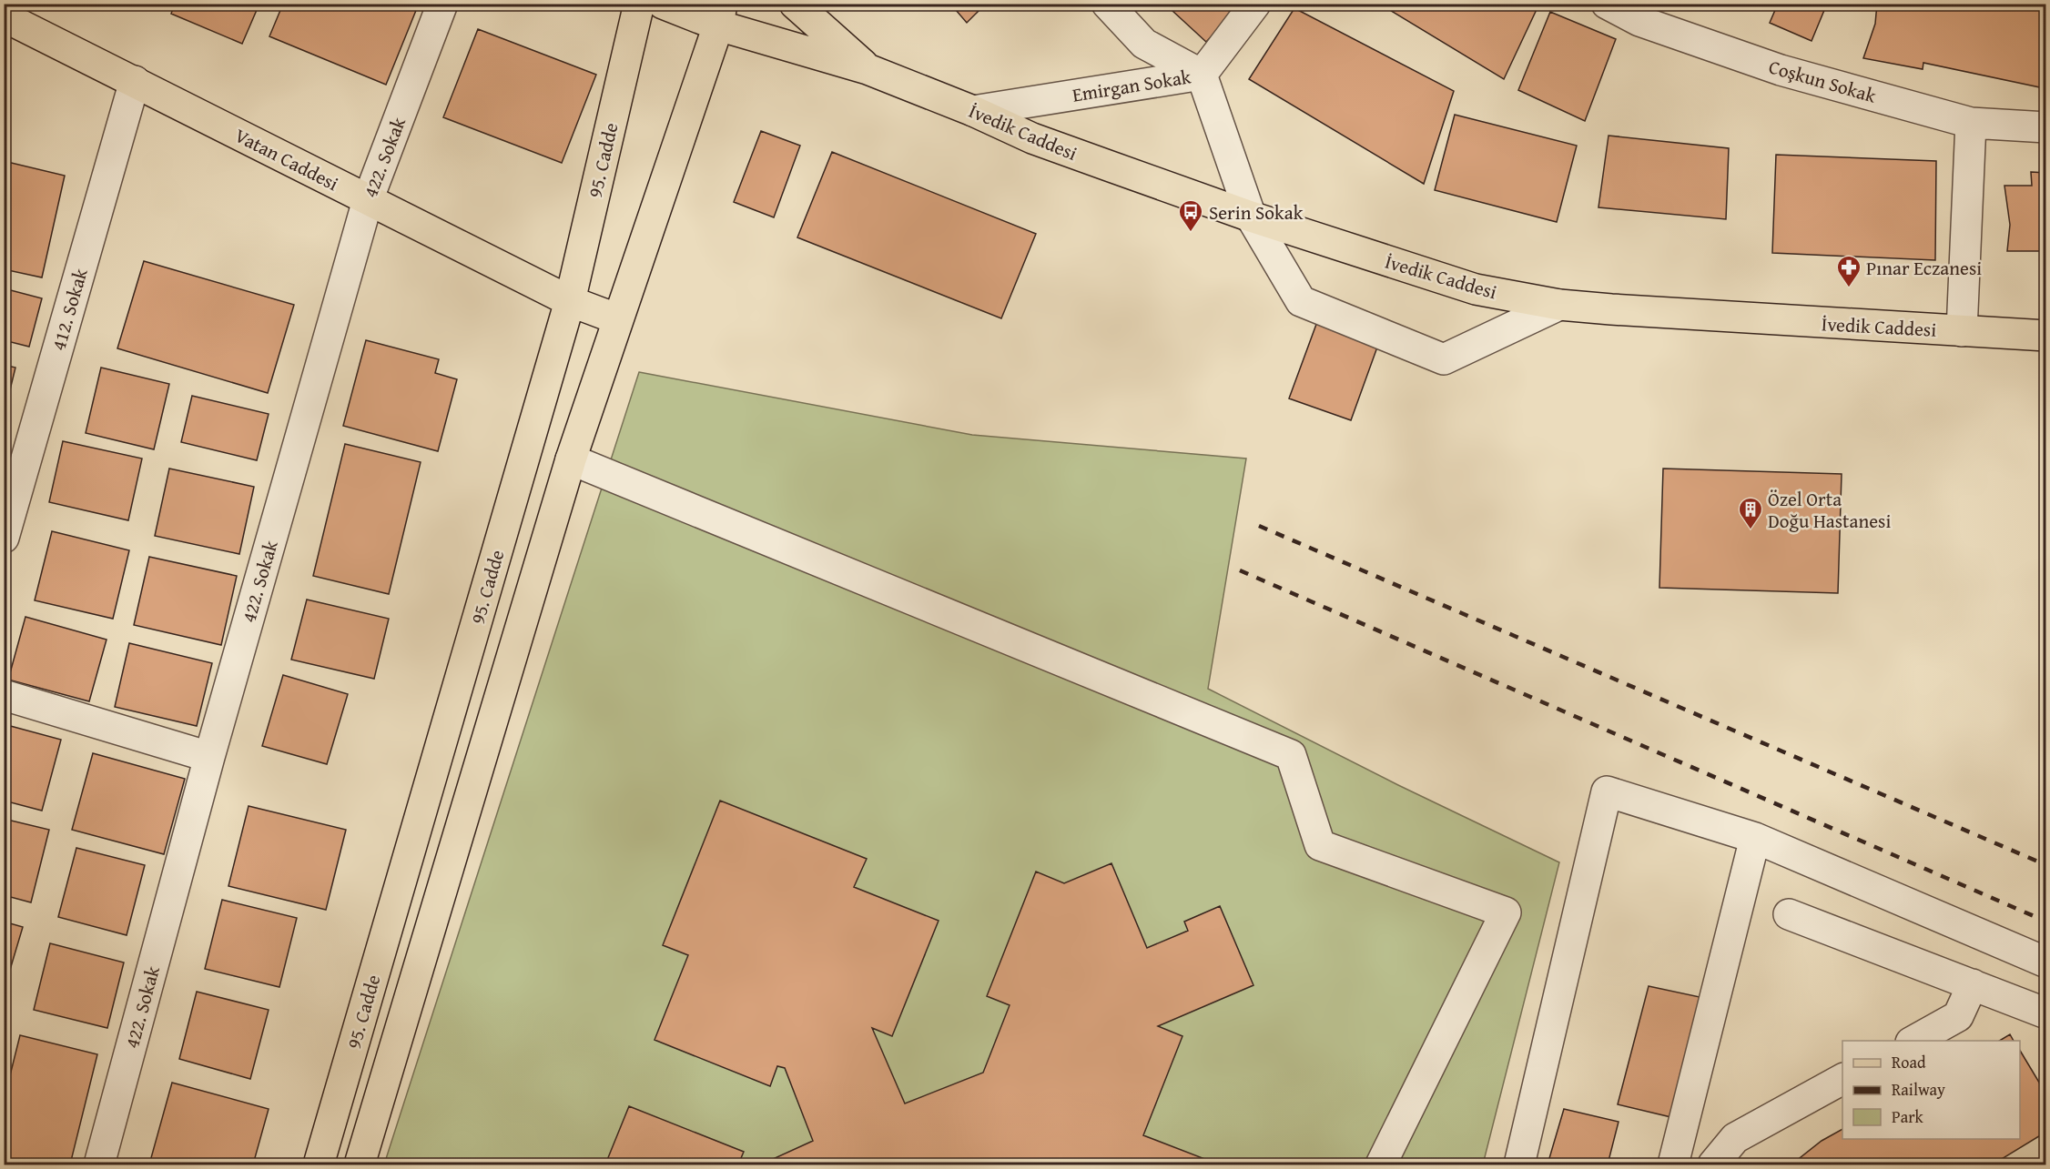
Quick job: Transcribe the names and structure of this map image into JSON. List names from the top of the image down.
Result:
{
  "streets": {
    "main road": ["İvedik Caddesi", "Vatan Caddesi", "95. Cadde"],
    "street": [
      "Coşkun Sokak",
      "Emirgan Sokak",
      "422. Sokak",
      "412. Sokak"
    ]
  },
  "crossings": [
    ["Emirgan Sokak", "İvedik Caddesi"],
    ["İvedik Caddesi", "95. Cadde"],
    ["422. Sokak", "Vatan Caddesi"],
    ["Vatan Caddesi", "95. Cadde"],
    ["Vatan Caddesi", "412. Sokak"]
  ],
  "places": {
    "bus stop": ["Serin Sokak"],
    "pharmacy": ["Pınar Eczanesi"],
    "building": ["Özel Orta Doğu Hastanesi"]
  },
  "legend": ["Road", "Railway", "Park"]
}
